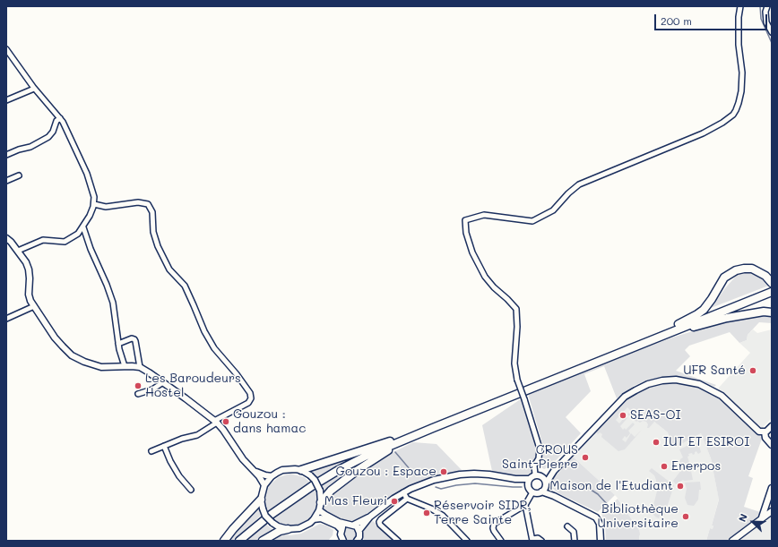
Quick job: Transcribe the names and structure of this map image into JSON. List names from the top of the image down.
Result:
{
  "places": [
    "UFR Santé",
    "Les Baroudeurs Hostel",
    "SEAS-OI",
    "Gouzou : dans hamac",
    "IUT ET ESIROI",
    "CROUS Saint-Pierre",
    "Enerpos",
    "Gouzou : Espace",
    "Maison de l'Etudiant",
    "Mas Fleuri",
    "Réservoir SIDR, Terre Sainte",
    "Bibliothèque Universitaire"
  ],
  "scale_bar": "200 m",
  "north": "top left"
}
